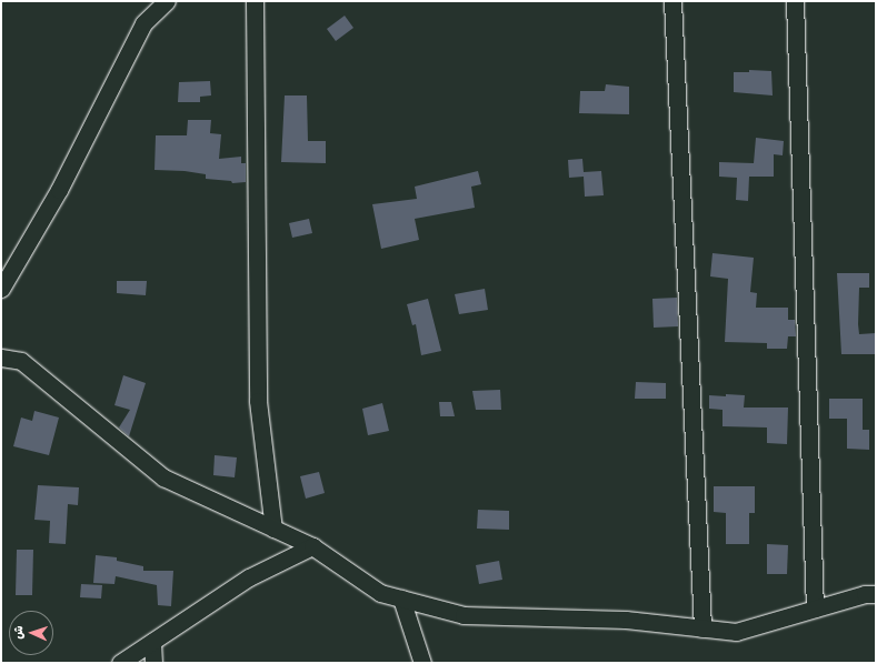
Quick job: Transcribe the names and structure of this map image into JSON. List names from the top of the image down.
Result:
{
  "north": "left"
}
